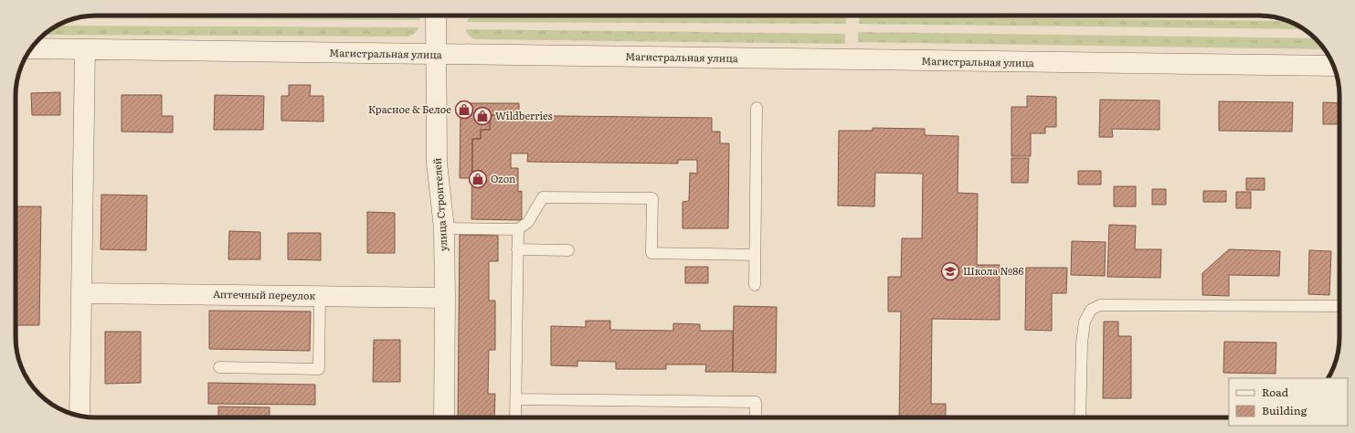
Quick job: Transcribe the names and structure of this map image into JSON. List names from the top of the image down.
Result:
{
  "streets": {
    "street": ["Магистральная улица", "улица Строителей", "Аптечный переулок"]
  },
  "crossings": [
    ["Магистральная улица", "улица Строителей"],
    ["улица Строителей", "Аптечный переулок"]
  ],
  "places": {
    "shop": ["Красное & Белое", "Wildberries", "Ozon"],
    "school or university": ["Школа №86"]
  },
  "legend": ["Road", "Building"]
}
